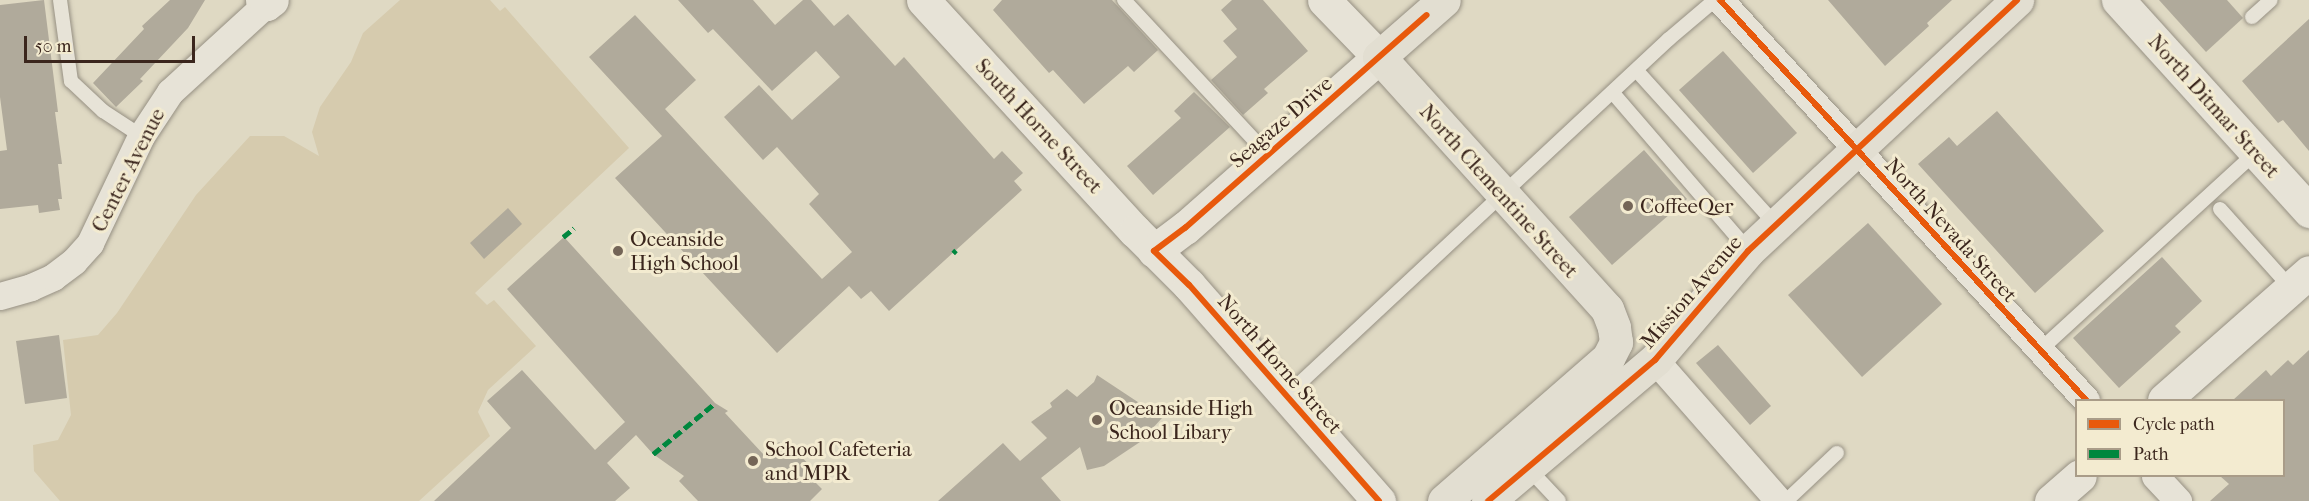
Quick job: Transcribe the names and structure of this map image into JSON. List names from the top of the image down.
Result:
{
  "streets": {
    "main road": ["North Clementine Street", "Mission Avenue"],
    "street": [
      "North Ditmar Street",
      "Seagaze Drive",
      "South Horne Street",
      "Center Avenue",
      "North Nevada Street",
      "North Horne Street"
    ]
  },
  "crossings": [
    ["Seagaze Drive", "South Horne Street"],
    ["Seagaze Drive", "North Clementine Street"],
    ["Seagaze Drive", "North Horne Street"],
    ["South Horne Street", "North Horne Street"],
    ["North Clementine Street", "Mission Avenue"],
    ["North Nevada Street", "Mission Avenue"]
  ],
  "places": [
    "CoffeeQer",
    "Oceanside High School",
    "Oceanside High School Libary",
    "School Cafeteria and MPR"
  ],
  "legend": ["Cycle path", "Path"],
  "scale_bar": "50 m"
}
